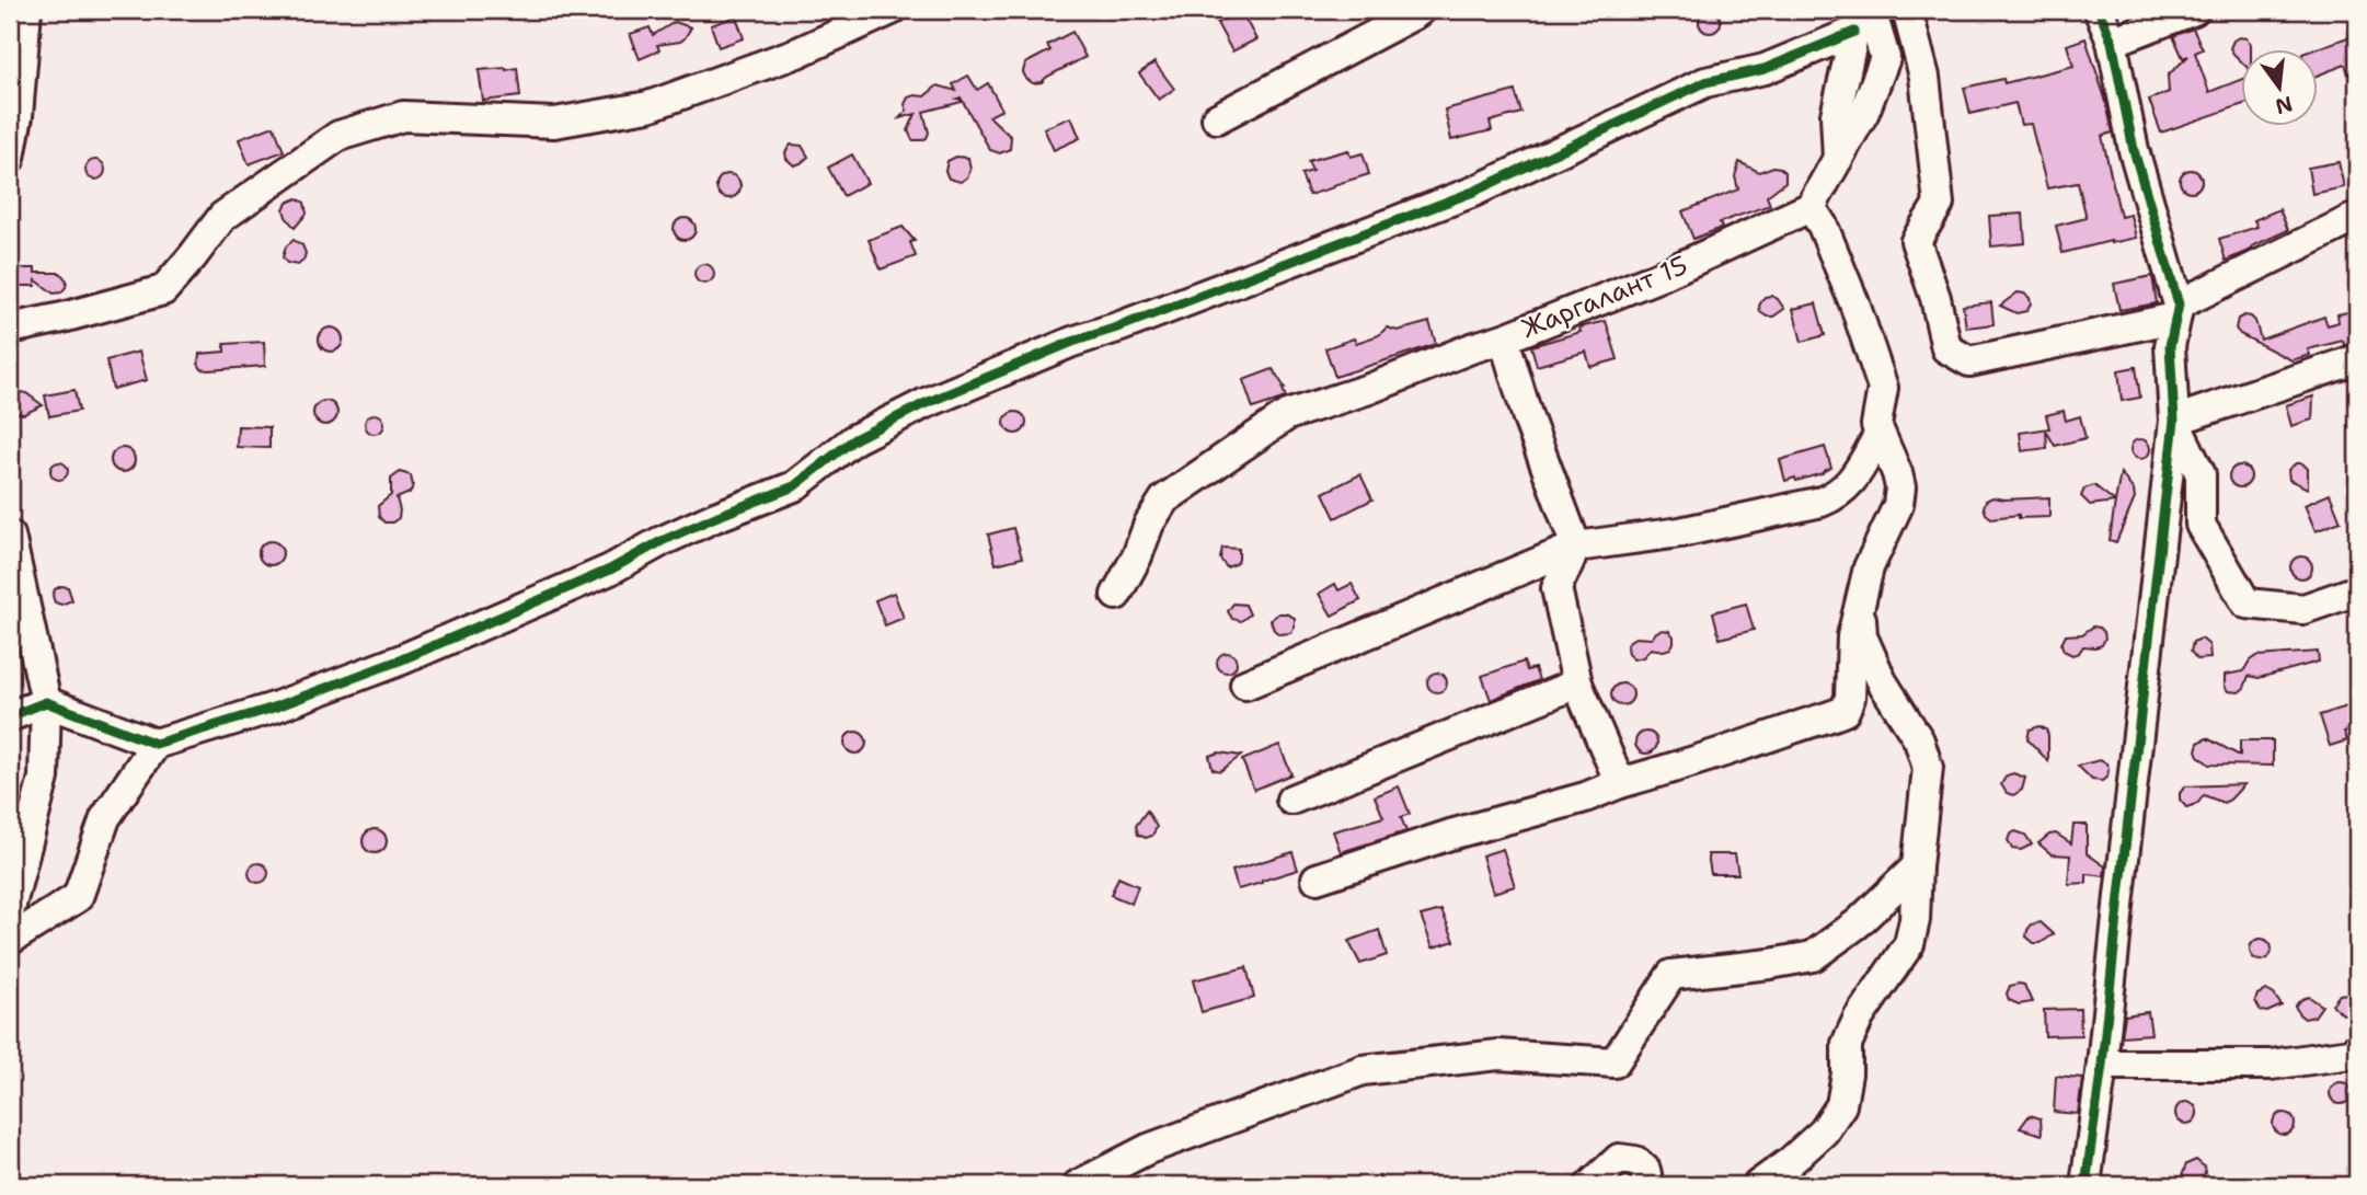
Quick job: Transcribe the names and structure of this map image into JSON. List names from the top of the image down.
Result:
{
  "streets": {
    "street": ["Жаргалант 15"]
  },
  "north": "bottom"
}
